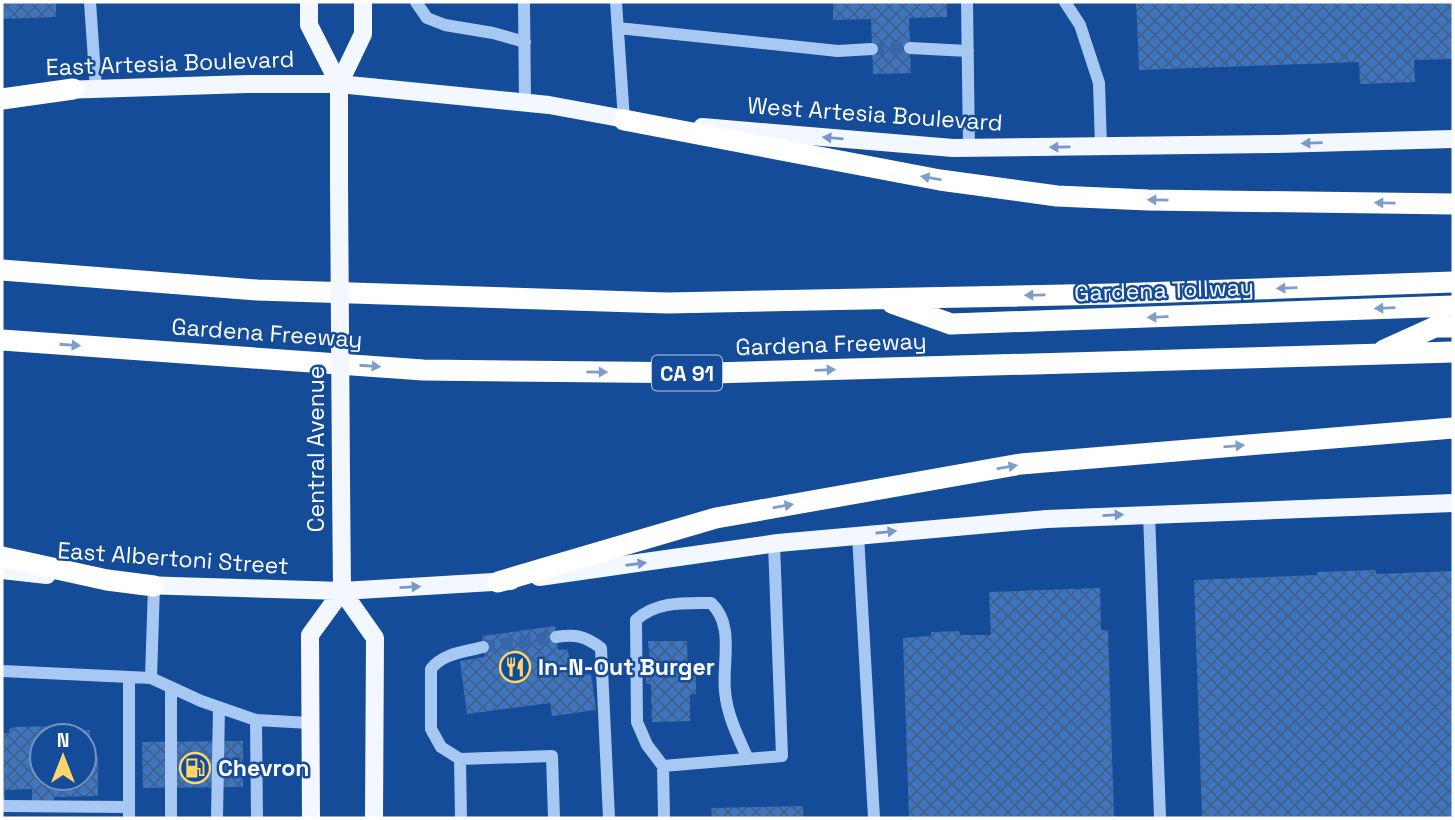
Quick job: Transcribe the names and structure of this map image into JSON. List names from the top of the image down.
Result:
{
  "streets": {
    "highway": ["Gardena Tollway", "Gardena Freeway", "CA 91"],
    "main road": [
      "East Artesia Boulevard",
      "West Artesia Boulevard",
      "Central Avenue",
      "East Albertoni Street"
    ]
  },
  "crossings": [
    ["East Artesia Boulevard", "West Artesia Boulevard"],
    ["East Artesia Boulevard", "Central Avenue"],
    ["West Artesia Boulevard", "Central Avenue"],
    ["Gardena Tollway", "Gardena Freeway"],
    ["Central Avenue", "East Albertoni Street"]
  ],
  "one_way": ["West Artesia Boulevard"],
  "places": {
    "restaurant": ["In-N-Out Burger"],
    "fuel station": ["Chevron"]
  },
  "north": "top"
}
